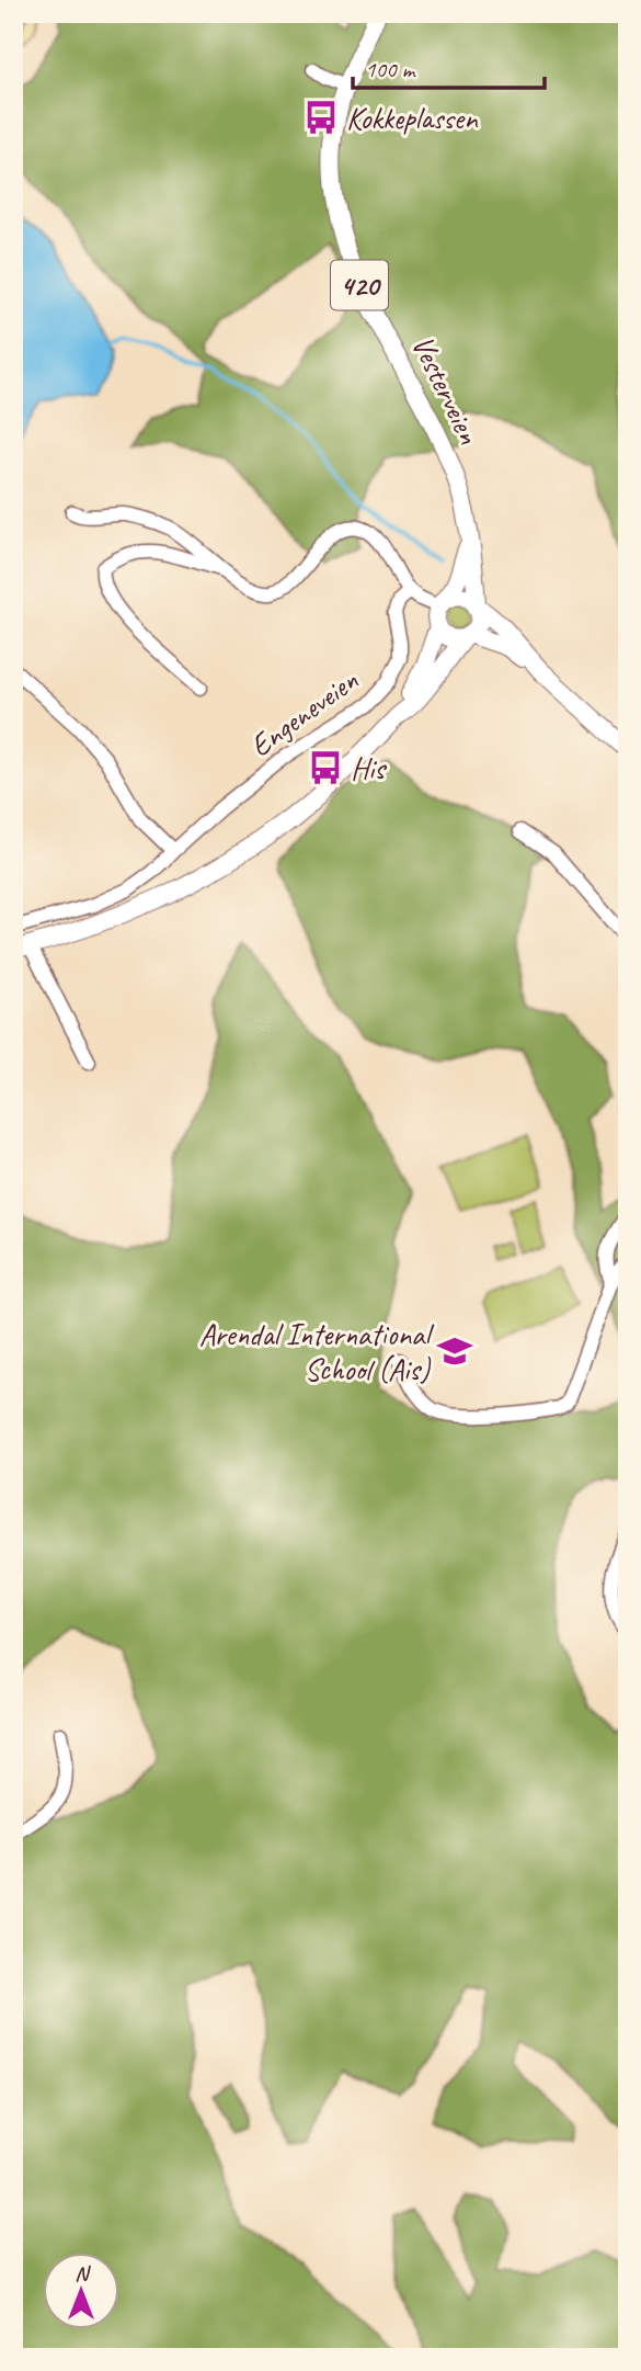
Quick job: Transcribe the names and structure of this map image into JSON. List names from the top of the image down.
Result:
{
  "streets": {
    "main road": ["420", "Vesterveien"],
    "street": ["Engeneveien"]
  },
  "crossings": [
    ["420", "Vesterveien"]
  ],
  "places": {
    "bus stop": ["Kokkeplassen", "His"],
    "school or university": ["Arendal International School (Ais)"]
  },
  "scale_bar": "100 m",
  "north": "top"
}
